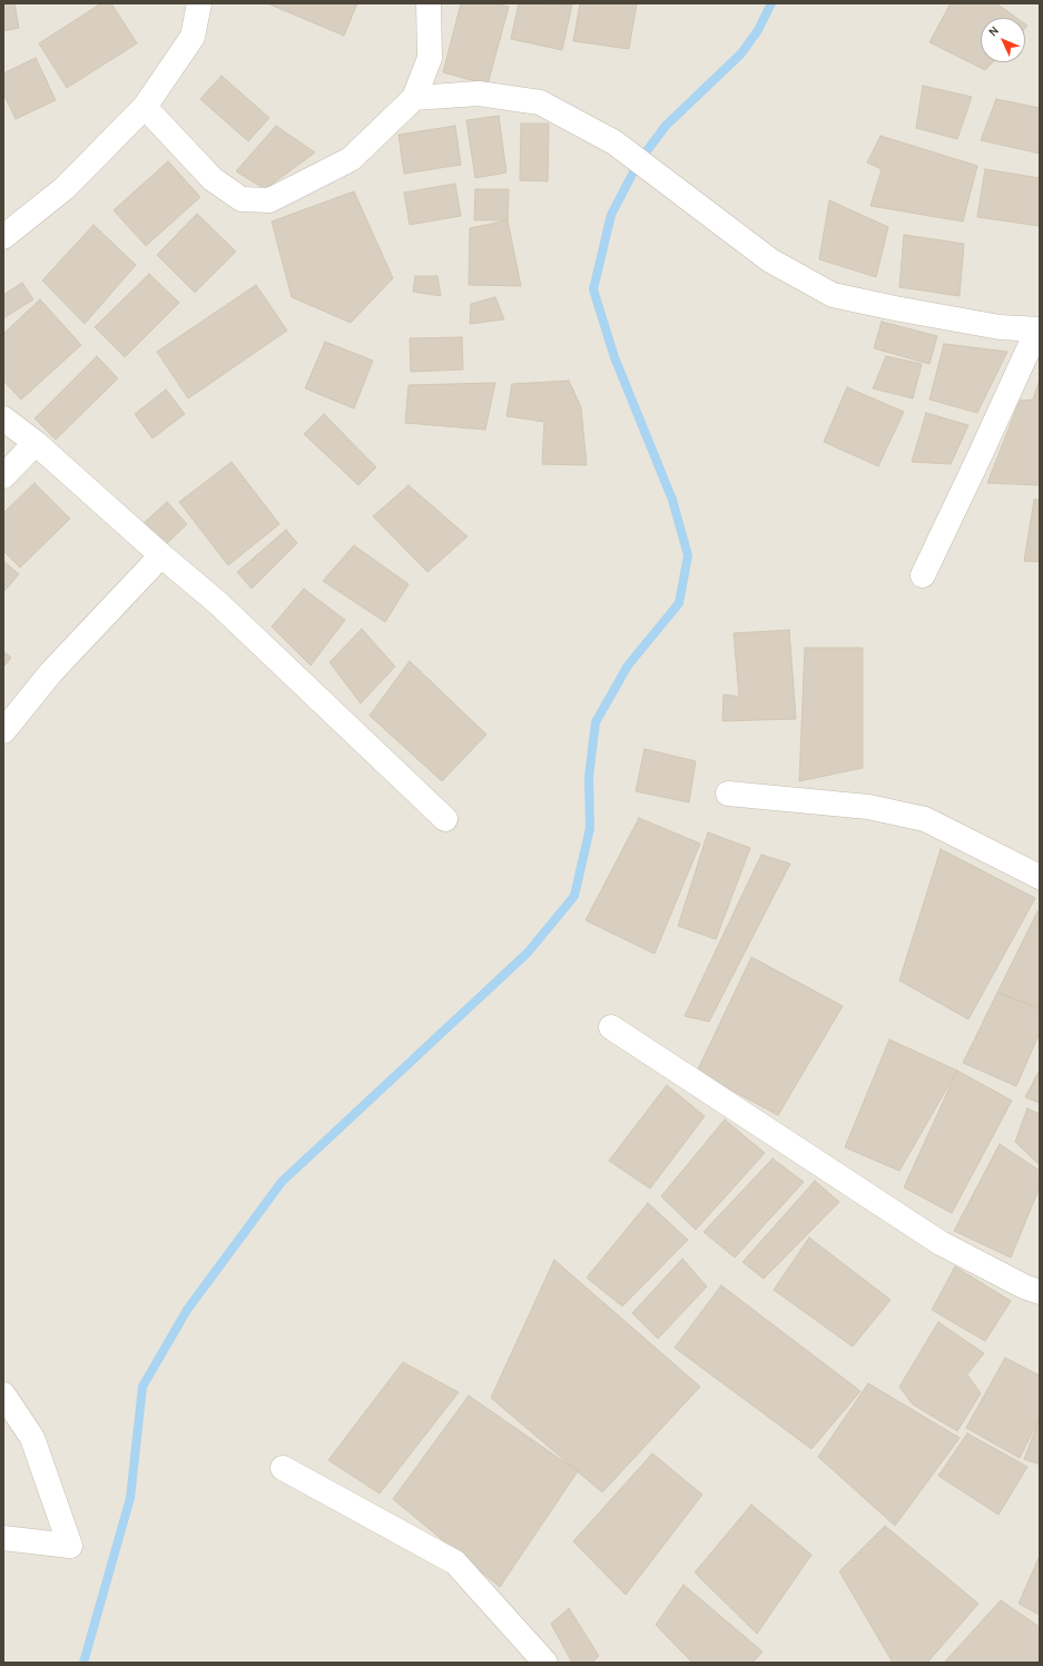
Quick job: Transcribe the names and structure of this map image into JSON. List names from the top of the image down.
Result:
{
  "north": "top left"
}
